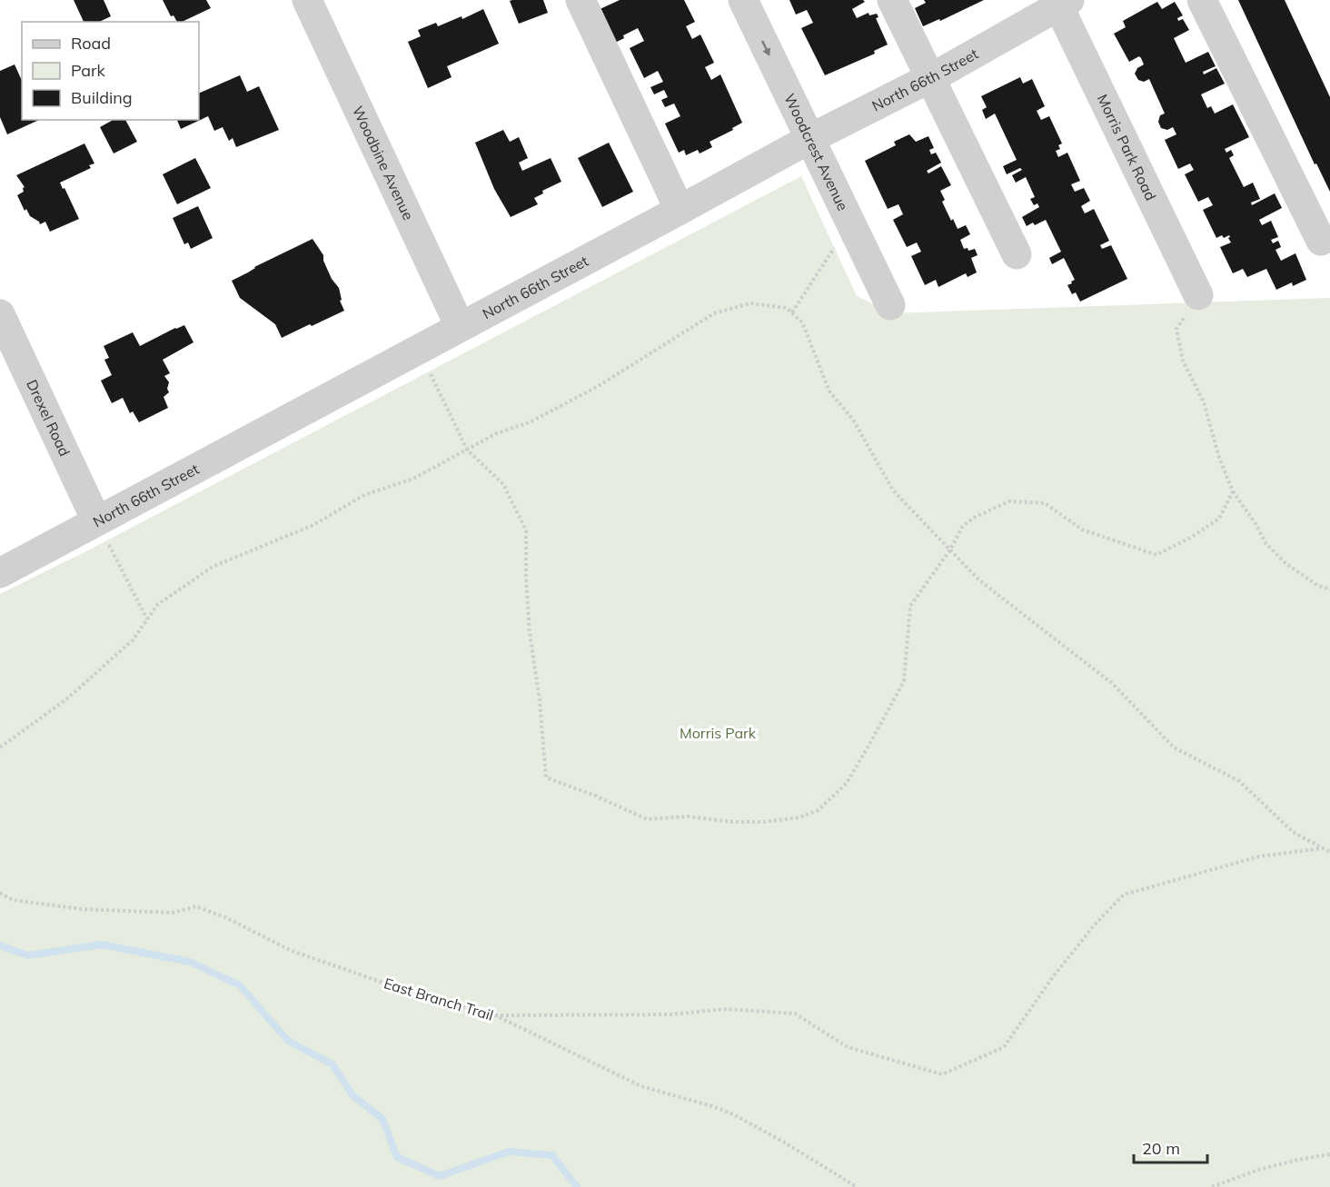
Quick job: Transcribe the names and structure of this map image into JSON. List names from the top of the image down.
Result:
{
  "streets": {
    "street": [
      "North 66th Street",
      "Morris Park Road",
      "Woodcrest Avenue",
      "Woodbine Avenue",
      "Drexel Road"
    ],
    "path": ["East Branch Trail"]
  },
  "crossings": [
    ["North 66th Street", "Morris Park Road"],
    ["North 66th Street", "Woodcrest Avenue"],
    ["North 66th Street", "Woodbine Avenue"],
    ["North 66th Street", "Drexel Road"]
  ],
  "parks": ["Morris Park"],
  "legend": ["Road", "Park", "Building"],
  "scale_bar": "20 m"
}
